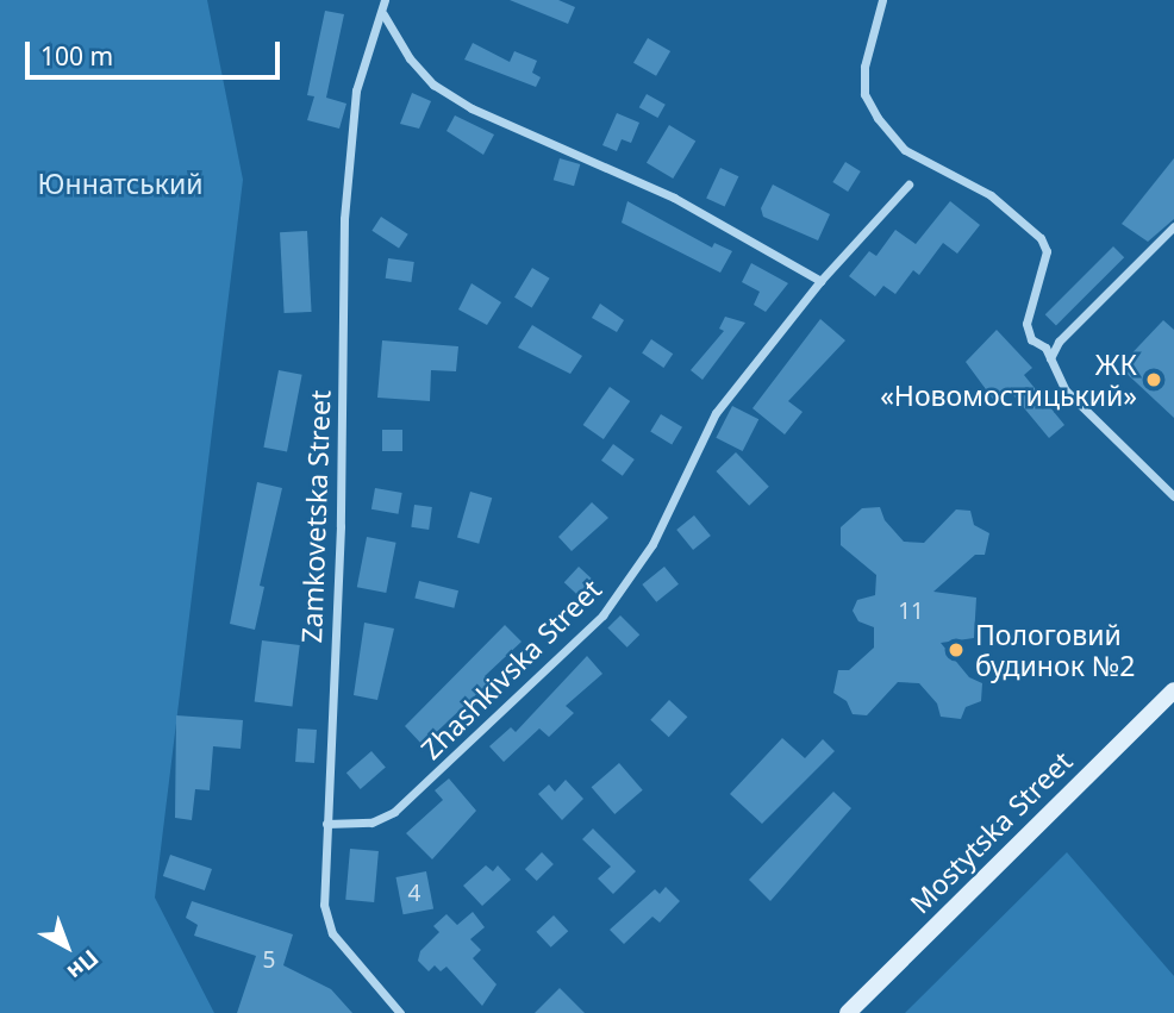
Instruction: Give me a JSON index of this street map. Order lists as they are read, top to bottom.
{
  "streets": {
    "street": ["Zamkovetska Street", "Zhashkivska Street", "Mostytska Street"]
  },
  "crossings": [
    ["Zamkovetska Street", "Zhashkivska Street"]
  ],
  "parks": ["Юннатський"],
  "places": ["ЖК «Новомостицький»", "Пологовий будинок №2"],
  "house_numbers": ["11", "4", "5"],
  "scale_bar": "100 m",
  "north": "bottom right"
}
